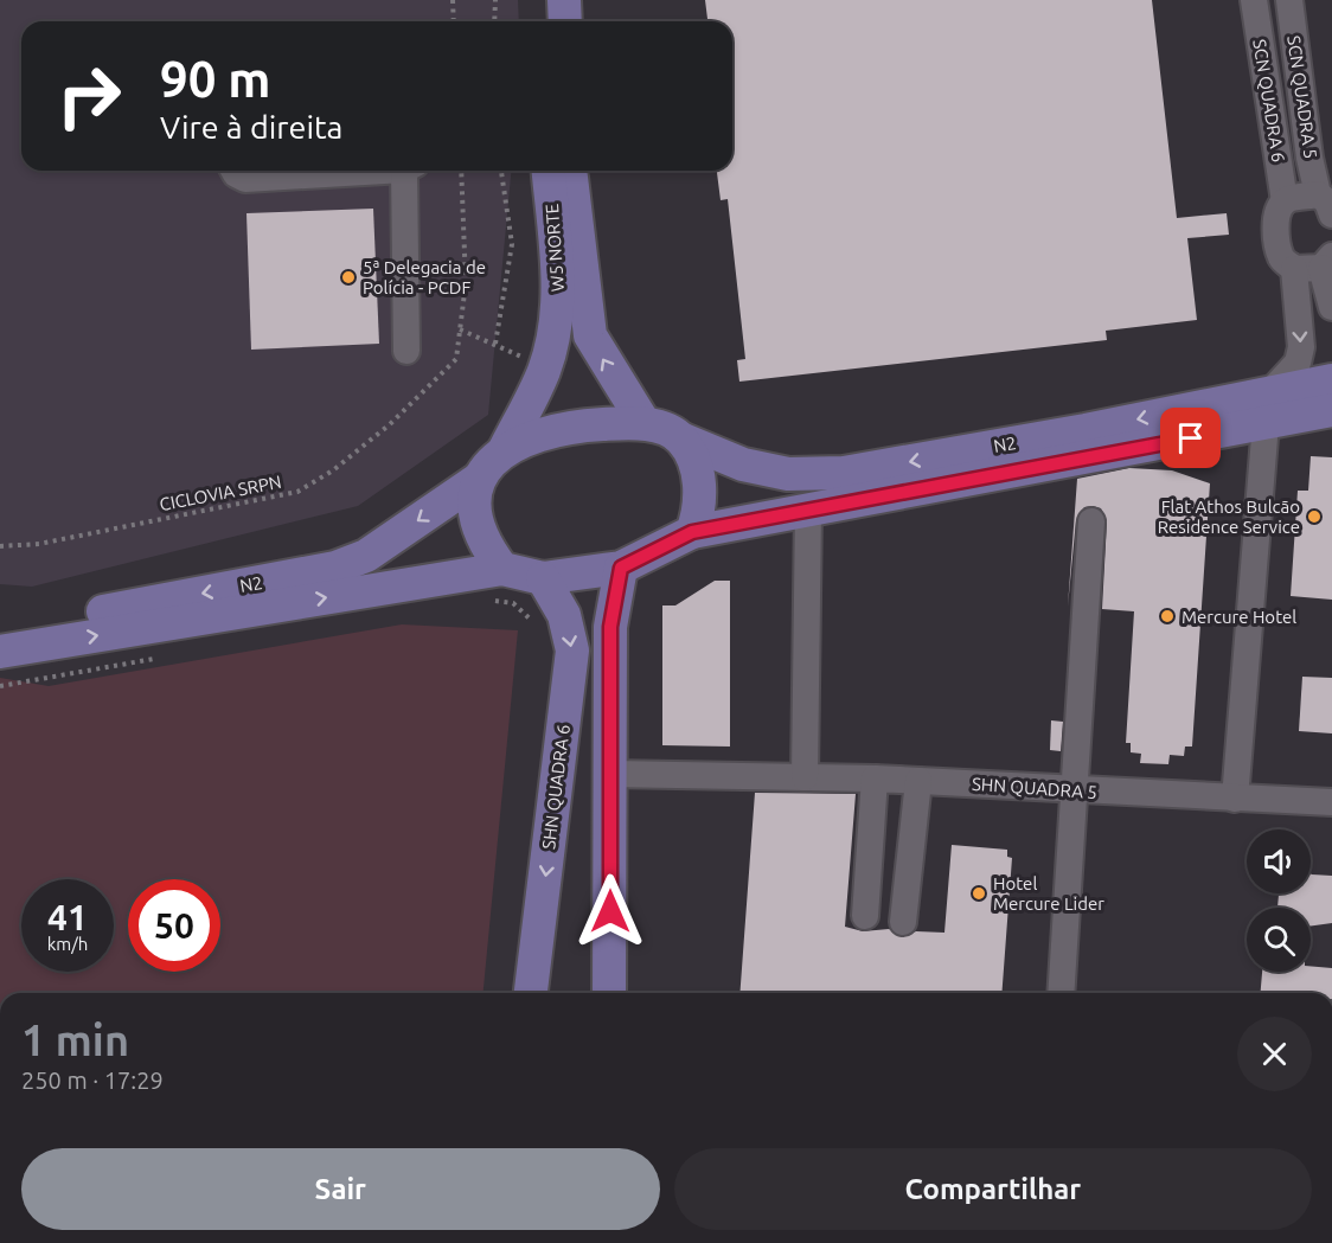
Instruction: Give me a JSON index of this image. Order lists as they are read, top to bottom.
{
  "streets": {
    "main road": ["W5 NORTE", "N2", "SHN QUADRA 6"],
    "street": ["SCN QUADRA 5", "SCN QUADRA 6", "SHN QUADRA 5"],
    "path": ["CICLOVIA SRPN"]
  },
  "crossings": [
    ["W5 NORTE", "N2"],
    ["W5 NORTE", "SHN QUADRA 6"],
    ["N2", "SHN QUADRA 6"]
  ],
  "places": [
    "5ª Delegacia de Polícia - PCDF",
    "Flat Athos Bulcão Residence Service",
    "Mercure Hotel",
    "Hotel Mercure Lider"
  ],
  "page": {
    "turn": ["90 m", "Vire à direita"],
    "speed": "41 km/h",
    "limit": "50",
    "heading": ["1 min", "250 m · 17:29"],
    "buttons": ["Sair", "Compartilhar"]
  }
}
